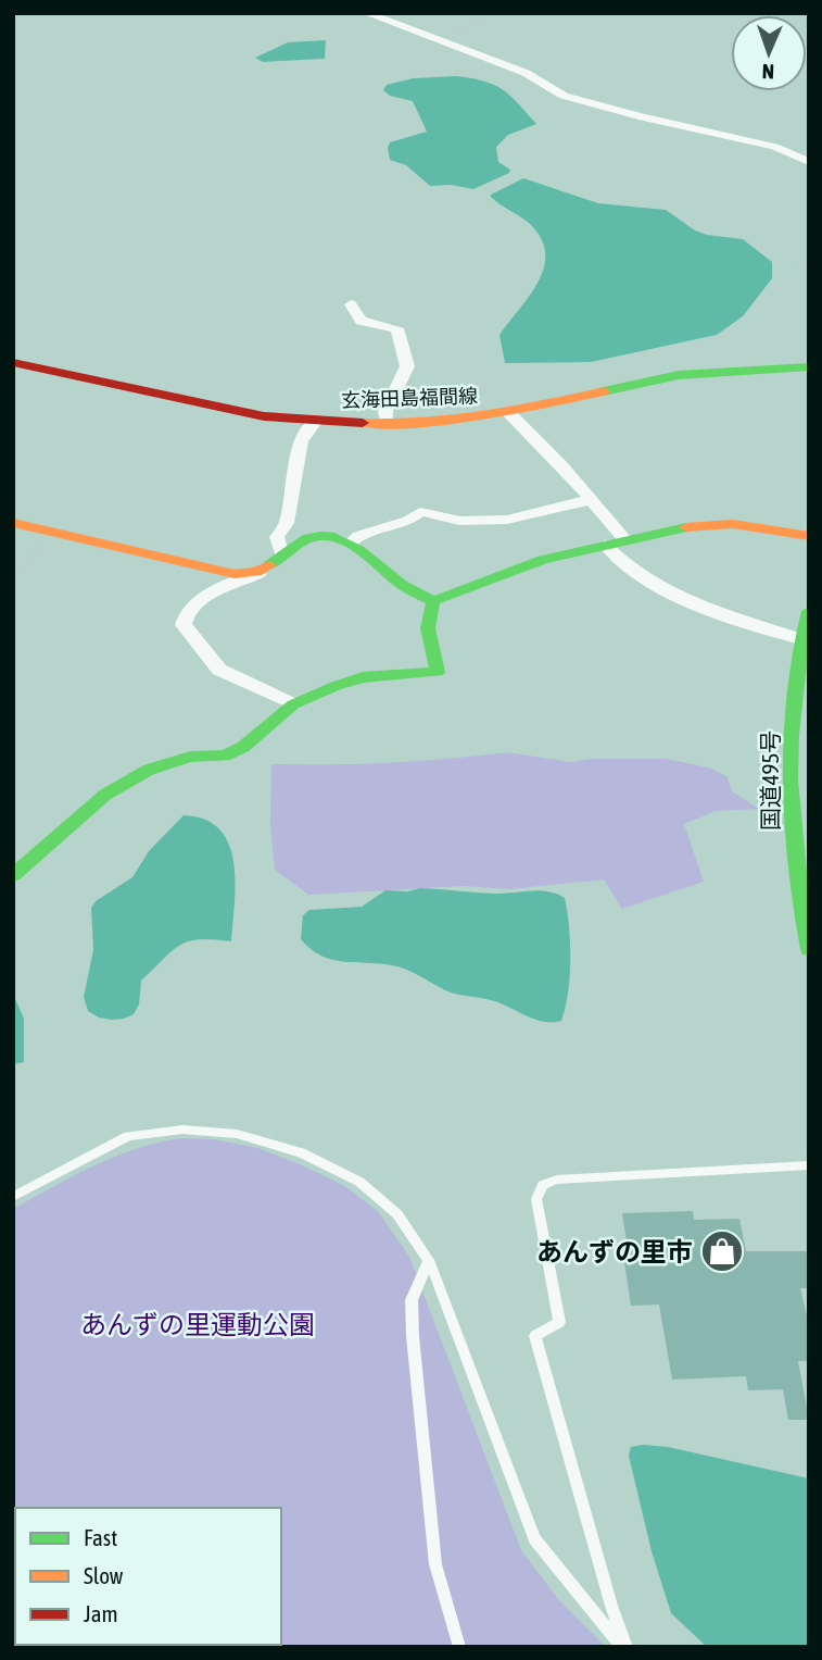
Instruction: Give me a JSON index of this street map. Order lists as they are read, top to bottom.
{
  "streets": {
    "main road": ["玄海田島福間線", "国道495号"]
  },
  "parks": ["あんずの里運動公園"],
  "places": {
    "shop": ["あんずの里市"]
  },
  "legend": ["Fast", "Slow", "Jam"],
  "north": "bottom"
}
